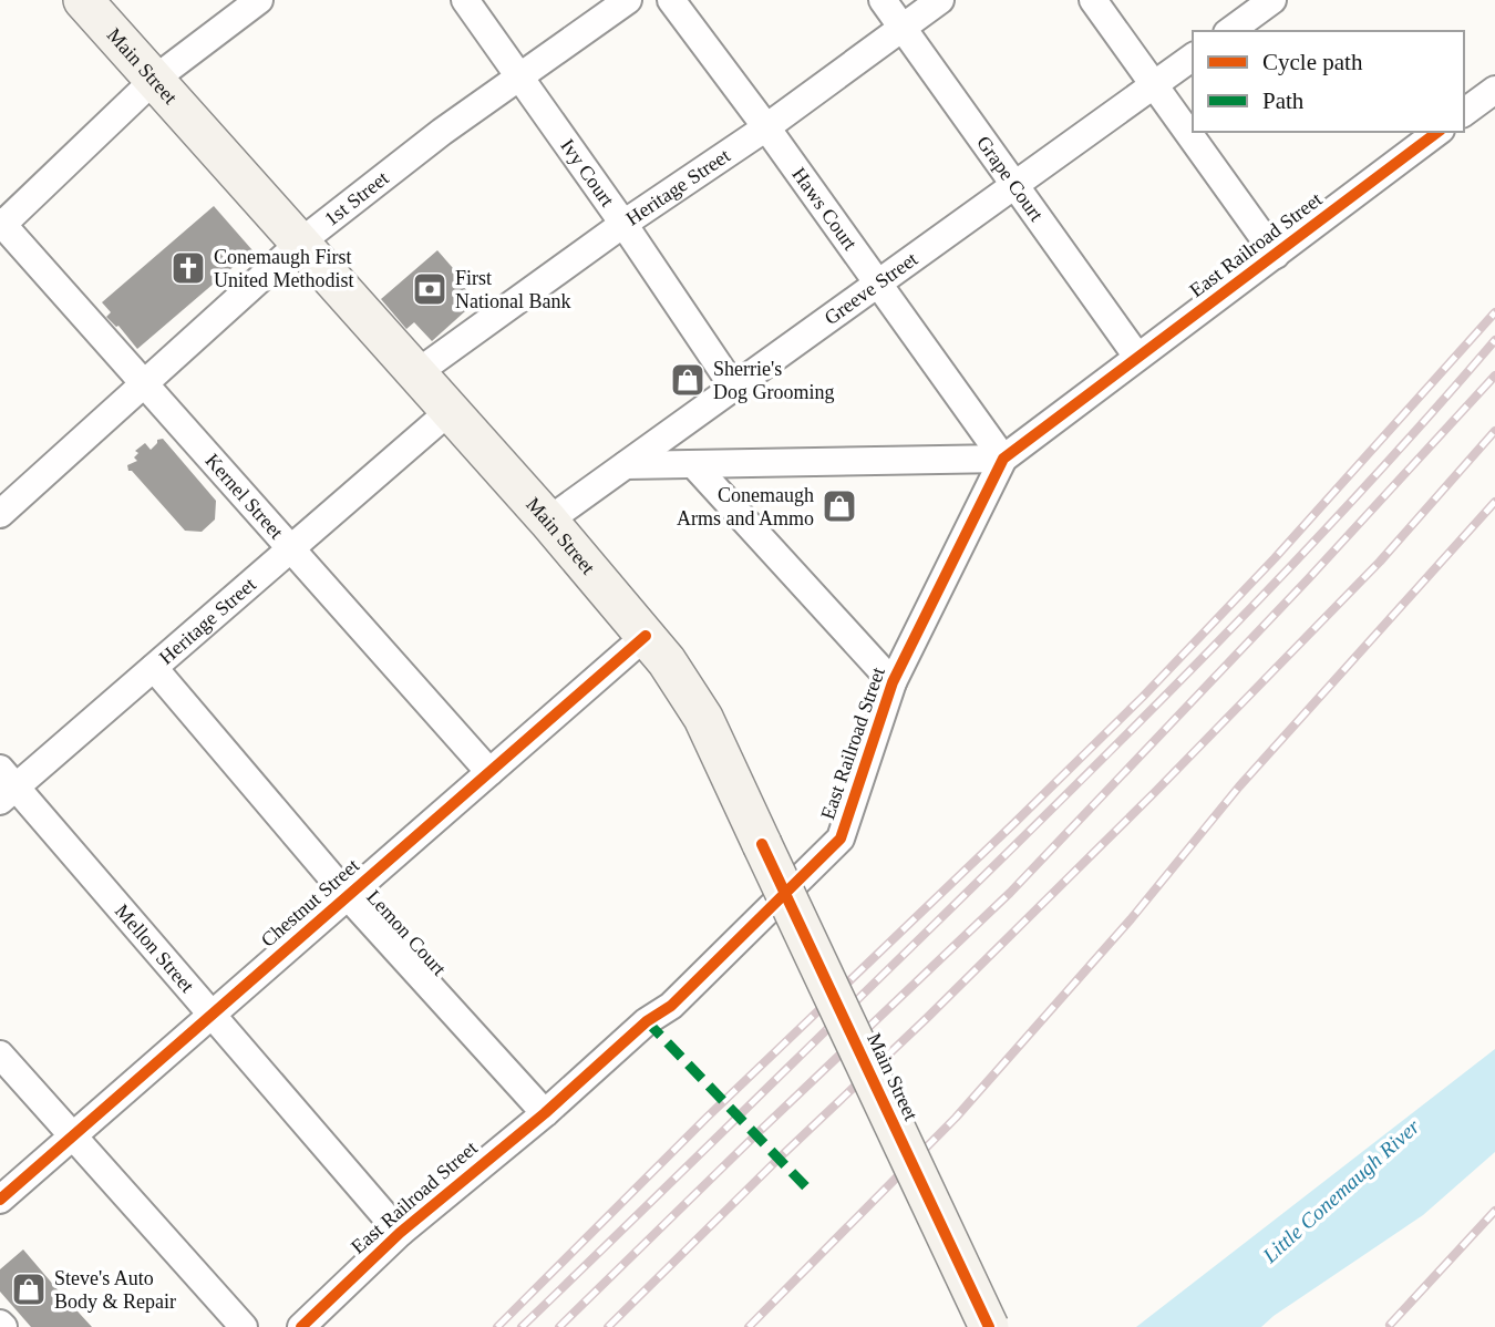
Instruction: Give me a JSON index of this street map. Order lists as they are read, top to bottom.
{
  "streets": {
    "main road": ["Main Street"],
    "street": [
      "Ivy Court",
      "Grape Court",
      "Heritage Street",
      "1st Street",
      "Haws Court",
      "East Railroad Street",
      "Greeve Street",
      "Kernel Street",
      "Chestnut Street",
      "Lemon Court",
      "Mellon Street"
    ]
  },
  "crossings": [
    ["Main Street", "Heritage Street"],
    ["Main Street", "1st Street"],
    ["Main Street", "Greeve Street"],
    ["Main Street", "Chestnut Street"],
    ["Ivy Court", "Heritage Street"],
    ["Ivy Court", "1st Street"],
    ["Ivy Court", "Greeve Street"],
    ["Grape Court", "Heritage Street"],
    ["Grape Court", "East Railroad Street"],
    ["Grape Court", "Greeve Street"],
    ["Heritage Street", "Haws Court"],
    ["Heritage Street", "Kernel Street"],
    ["Heritage Street", "Lemon Court"],
    ["Heritage Street", "Mellon Street"],
    ["1st Street", "Kernel Street"],
    ["Haws Court", "East Railroad Street"],
    ["Haws Court", "Greeve Street"],
    ["East Railroad Street", "Lemon Court"],
    ["East Railroad Street", "Mellon Street"],
    ["Kernel Street", "Chestnut Street"],
    ["Chestnut Street", "Lemon Court"],
    ["Chestnut Street", "Mellon Street"]
  ],
  "water": ["Little Conemaugh River"],
  "places": {
    "church": ["Conemaugh First United Methodist"],
    "bank": ["First National Bank"],
    "shop": ["Sherrie's Dog Grooming", "Conemaugh Arms and Ammo", "Steve's Auto Body & Repair"]
  },
  "legend": ["Cycle path", "Path"]
}
